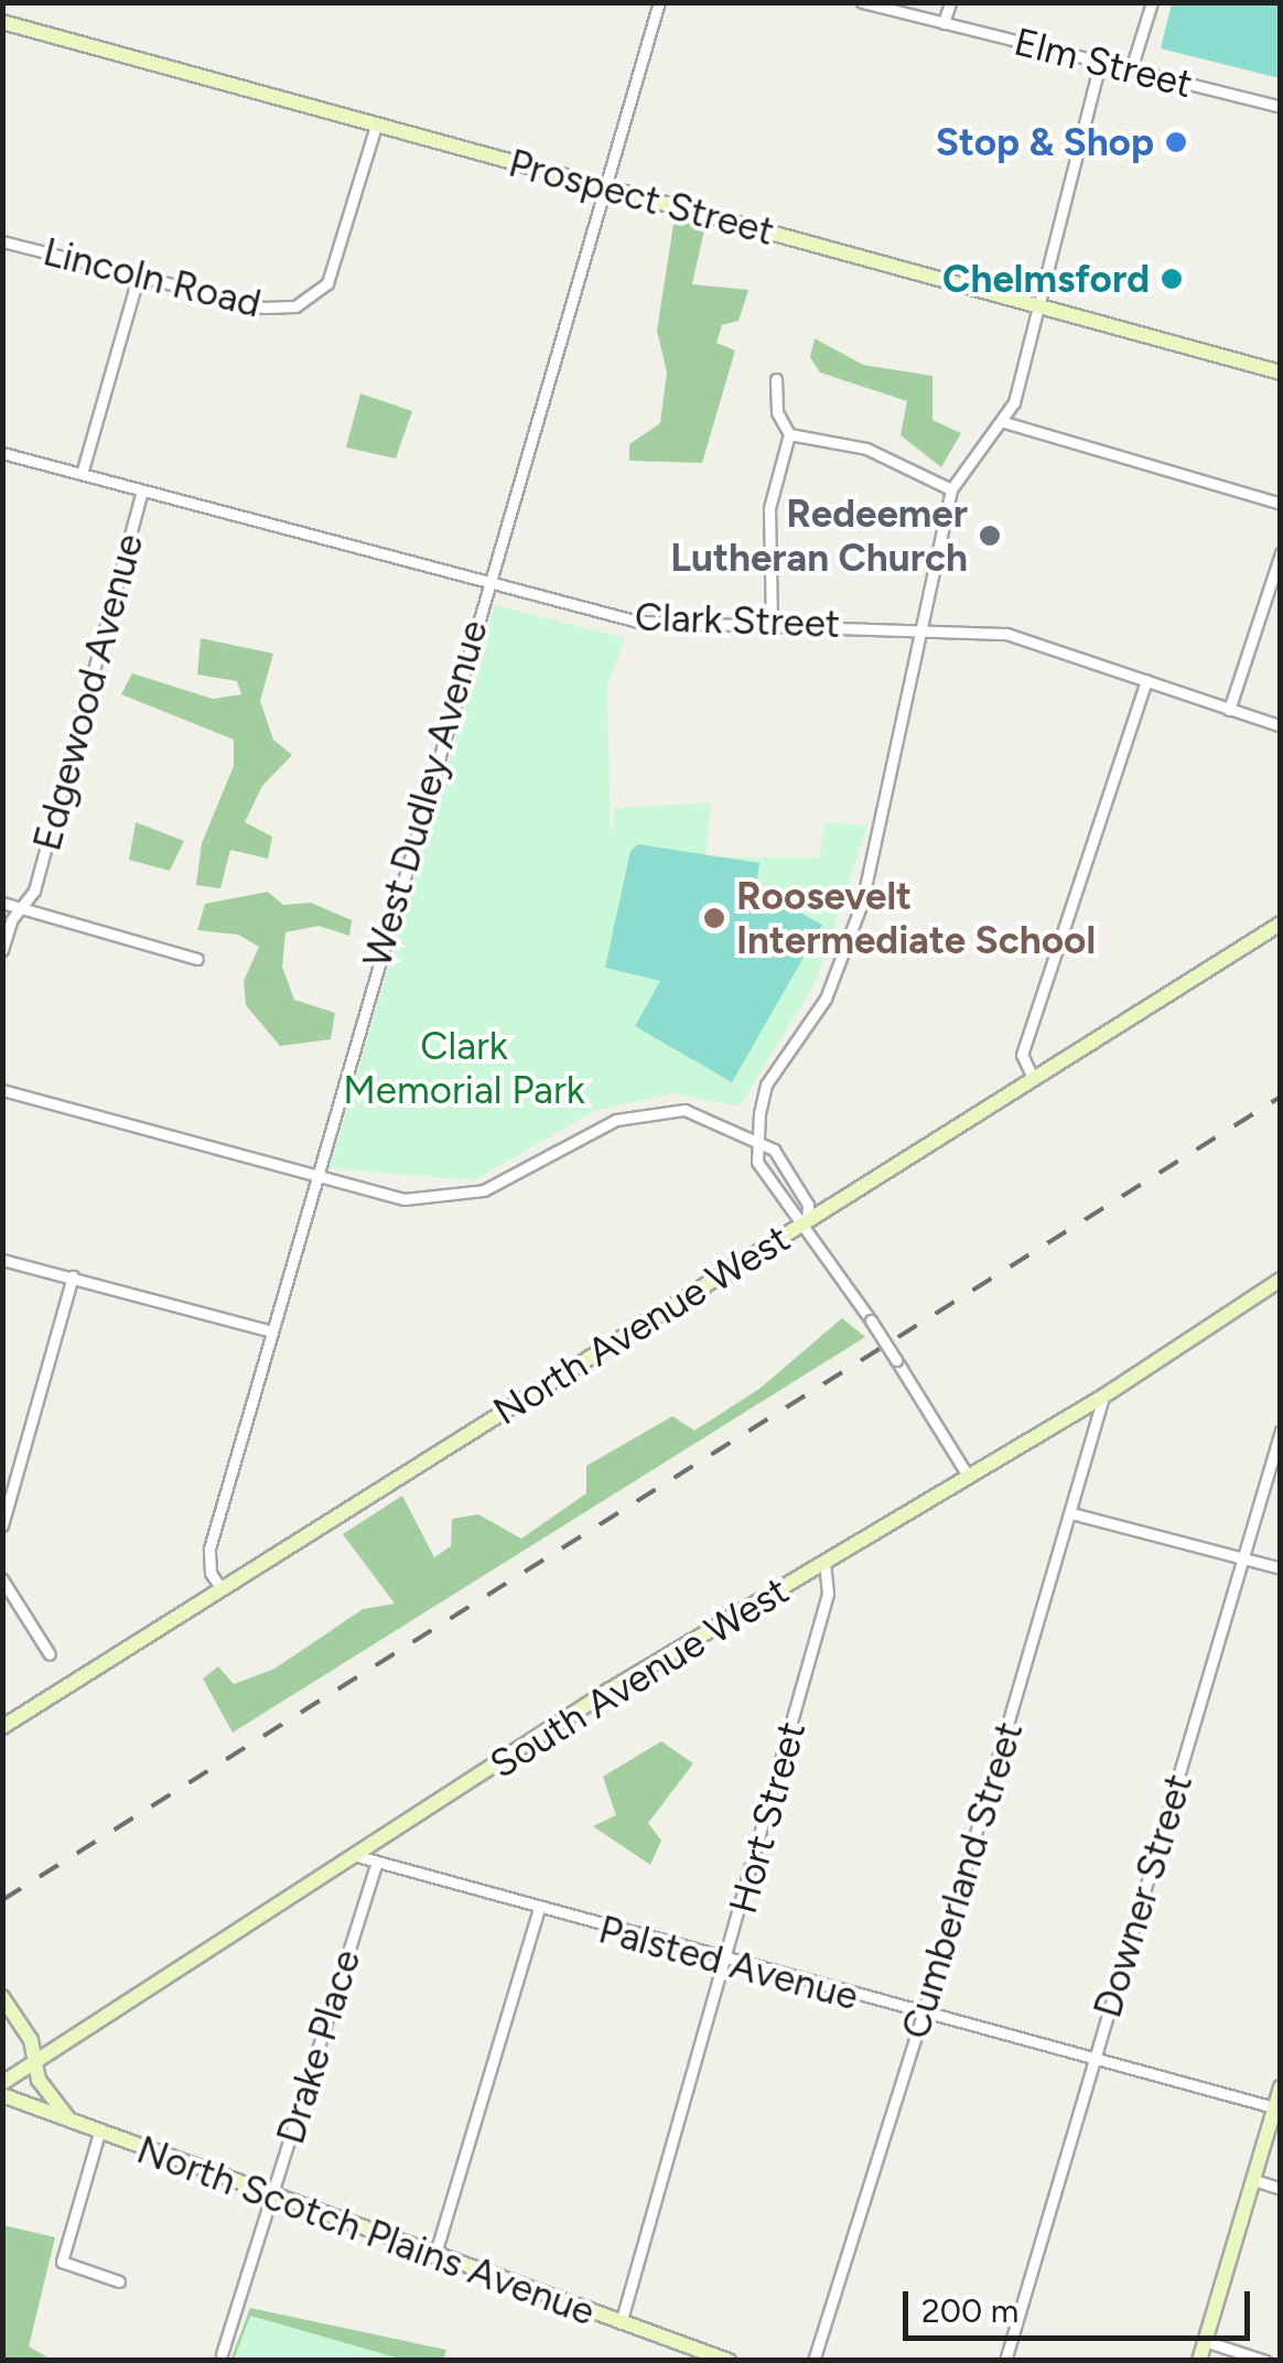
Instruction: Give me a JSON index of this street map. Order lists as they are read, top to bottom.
{
  "streets": {
    "main road": [
      "Prospect Street",
      "North Avenue West",
      "South Avenue West",
      "North Scotch Plains Avenue"
    ],
    "street": [
      "Elm Street",
      "Lincoln Road",
      "Clark Street",
      "Edgewood Avenue",
      "West Dudley Avenue",
      "Hort Street",
      "Cumberland Street",
      "Downer Street",
      "Palsted Avenue",
      "Drake Place"
    ]
  },
  "crossings": [
    ["Prospect Street", "Lincoln Road"],
    ["Prospect Street", "West Dudley Avenue"],
    ["Clark Street", "Edgewood Avenue"],
    ["Clark Street", "West Dudley Avenue"],
    ["West Dudley Avenue", "North Avenue West"],
    ["South Avenue West", "Hort Street"],
    ["South Avenue West", "Cumberland Street"],
    ["South Avenue West", "Palsted Avenue"],
    ["Hort Street", "Palsted Avenue"],
    ["Hort Street", "North Scotch Plains Avenue"],
    ["Cumberland Street", "Palsted Avenue"],
    ["Downer Street", "Palsted Avenue"],
    ["Palsted Avenue", "Drake Place"],
    ["Drake Place", "North Scotch Plains Avenue"]
  ],
  "parks": ["Clark Memorial Park"],
  "places": [
    "Stop & Shop",
    "Chelmsford",
    "Redeemer Lutheran Church",
    "Roosevelt Intermediate School"
  ],
  "scale_bar": "200 m"
}
